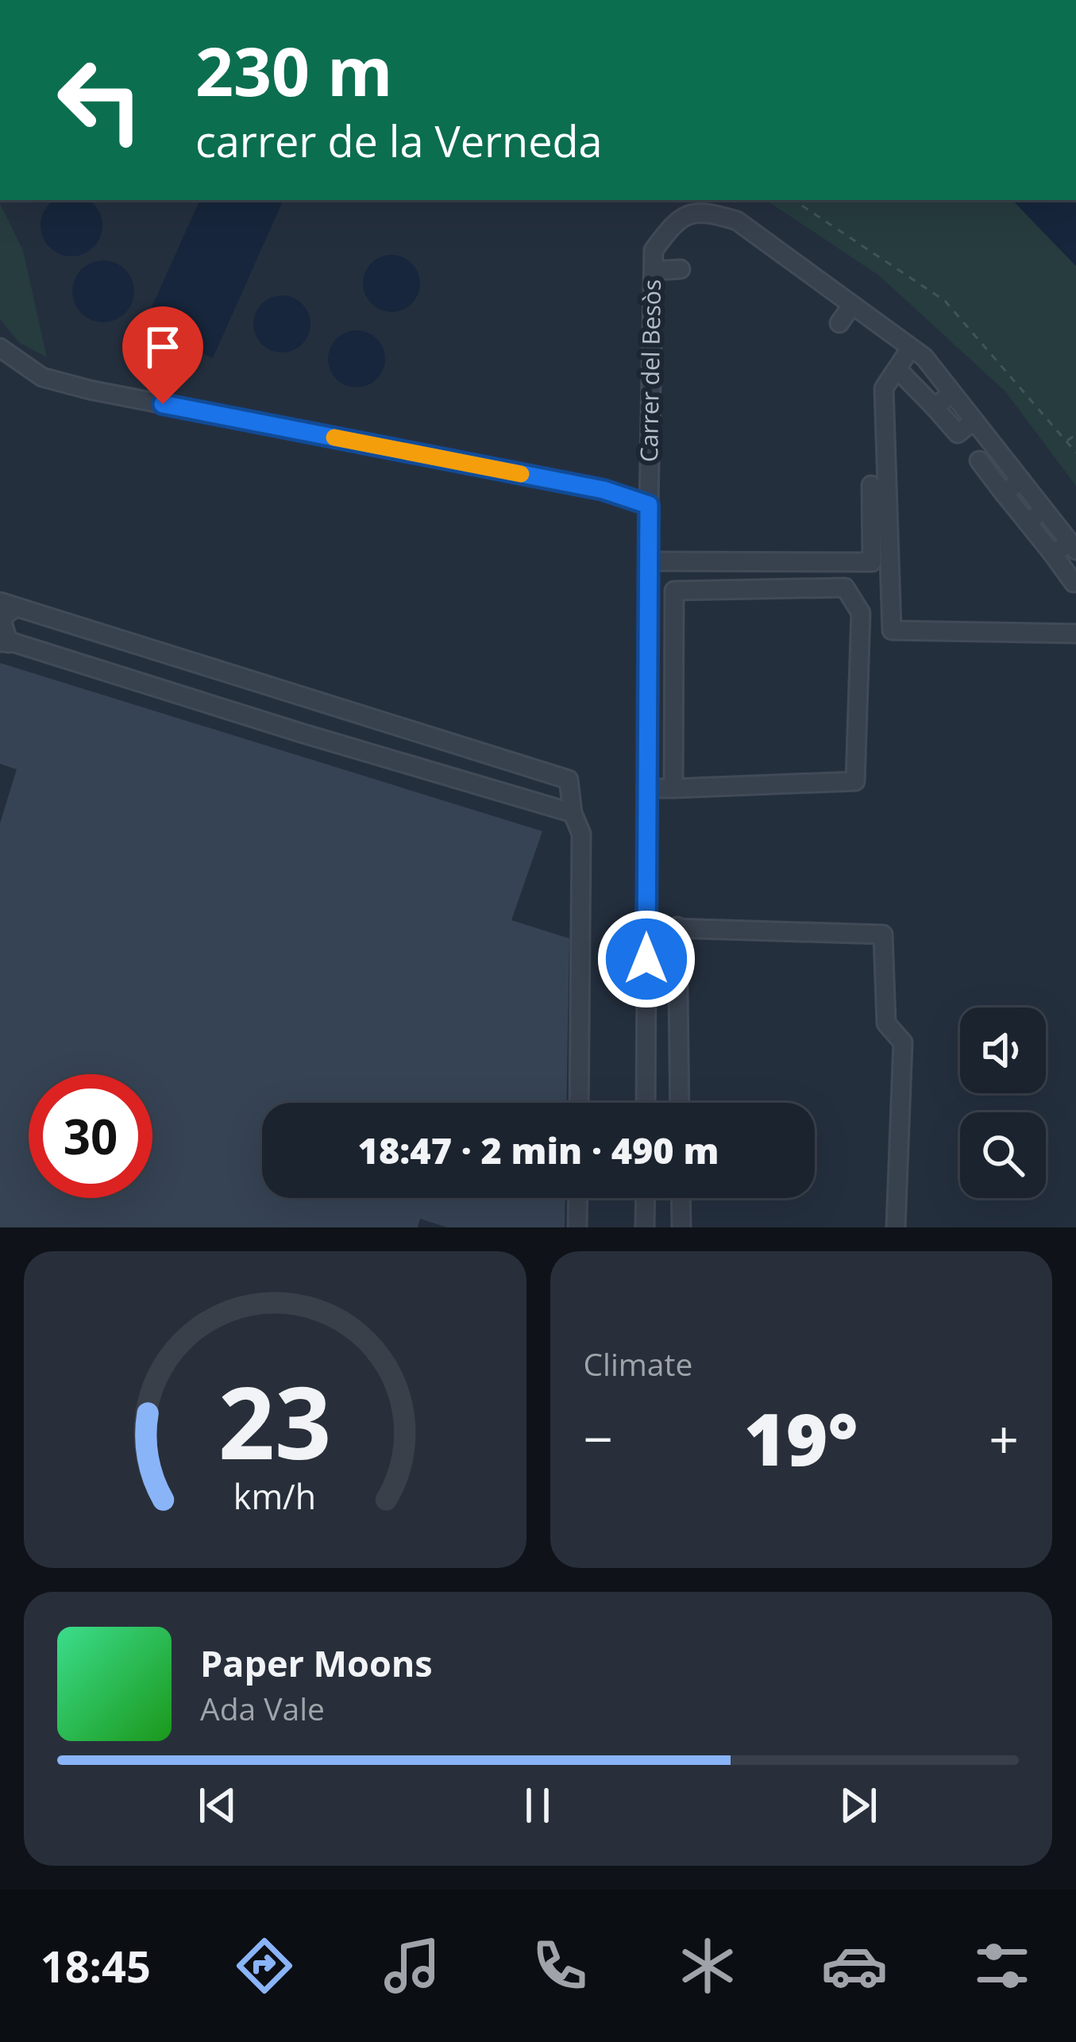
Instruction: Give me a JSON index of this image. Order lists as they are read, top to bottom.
{
  "streets": {
    "street": ["Carrer del Besòs"]
  },
  "page": {
    "turn": ["230 m", "carrer de la Verneda"],
    "limit": "30",
    "trip": "18:47 · 2 min · 490 m",
    "tile": "Climate",
    "heat": ["−", "19°", "+"],
    "song": ["Paper Moons", "Ada Vale"],
    "tabs": "18:45",
    "gauge": ["23", "km/h"]
  }
}
